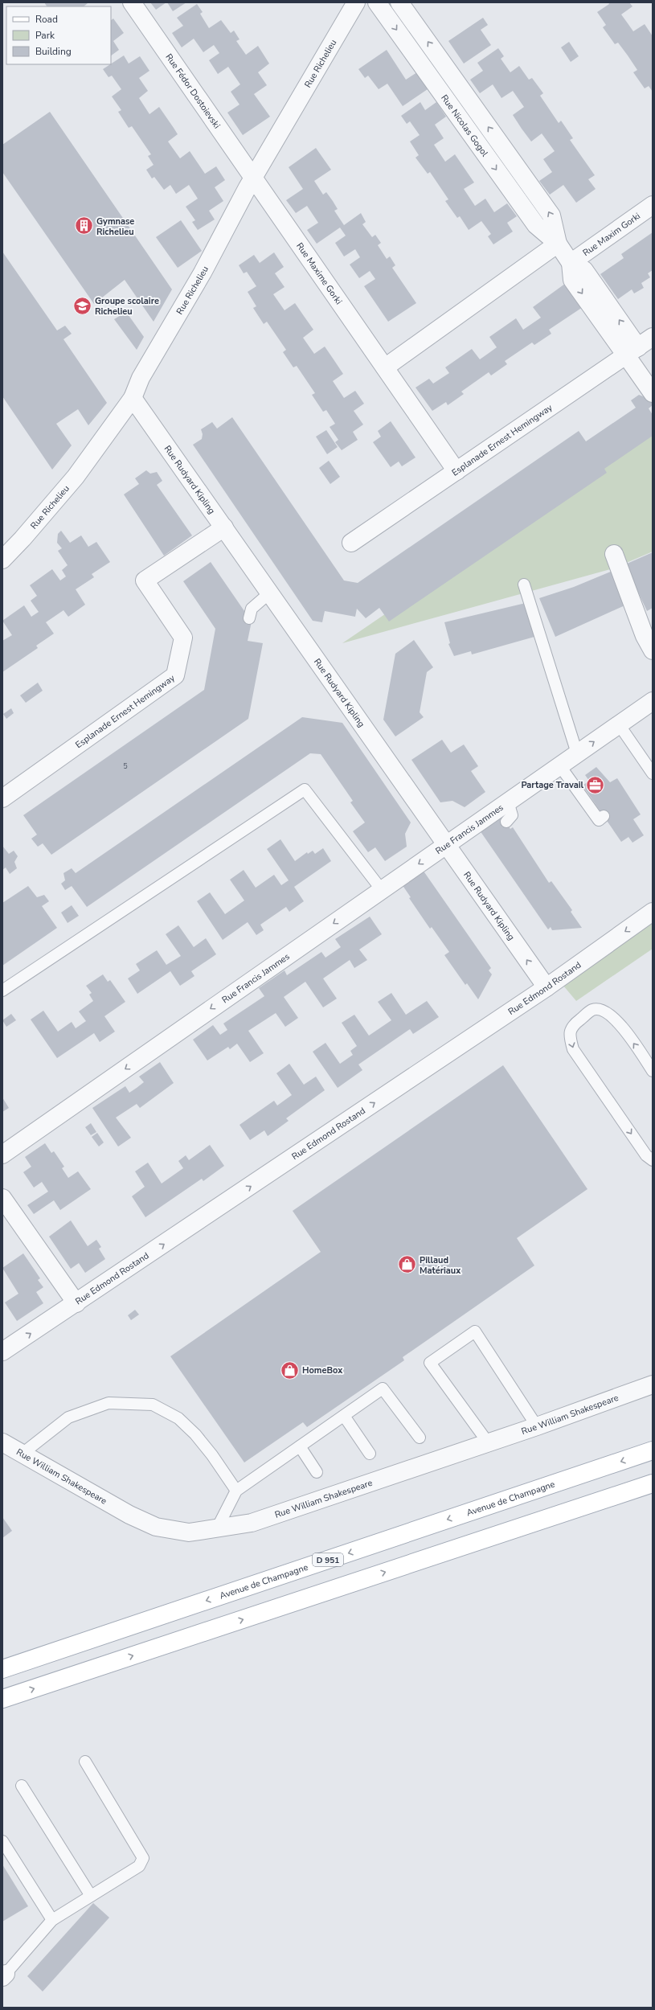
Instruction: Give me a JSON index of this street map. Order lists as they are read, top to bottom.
{
  "streets": {
    "main road": ["Avenue de Champagne", "D 951"],
    "street": [
      "Rue Richelieu",
      "Rue Fédor Dostoievski",
      "Rue Nicolas Gogol",
      "Rue Maxim Gorki",
      "Rue Maxime Gorki",
      "Esplanade Ernest Hemingway",
      "Rue Rudyard Kipling",
      "Rue Francis Jammes",
      "Rue Edmond Rostand",
      "Rue William Shakespeare"
    ]
  },
  "crossings": [
    ["Rue Richelieu", "Rue Fédor Dostoievski"],
    ["Rue Richelieu", "Rue Maxime Gorki"],
    ["Rue Richelieu", "Rue Rudyard Kipling"],
    ["Rue Fédor Dostoievski", "Rue Maxime Gorki"],
    ["Rue Nicolas Gogol", "Rue Maxim Gorki"],
    ["Rue Nicolas Gogol", "Esplanade Ernest Hemingway"],
    ["Rue Maxime Gorki", "Esplanade Ernest Hemingway"],
    ["Esplanade Ernest Hemingway", "Rue Rudyard Kipling"],
    ["Rue Rudyard Kipling", "Rue Francis Jammes"],
    ["Rue Rudyard Kipling", "Rue Edmond Rostand"]
  ],
  "one_way": ["Rue Francis Jammes"],
  "places": {
    "building": ["Gymnase Richelieu"],
    "school or university": ["Groupe scolaire Richelieu"],
    "office": ["Partage Travail"],
    "shop": ["Pillaud Matériaux", "HomeBox"]
  },
  "house_numbers": ["5"],
  "legend": ["Road", "Park", "Building"]
}
